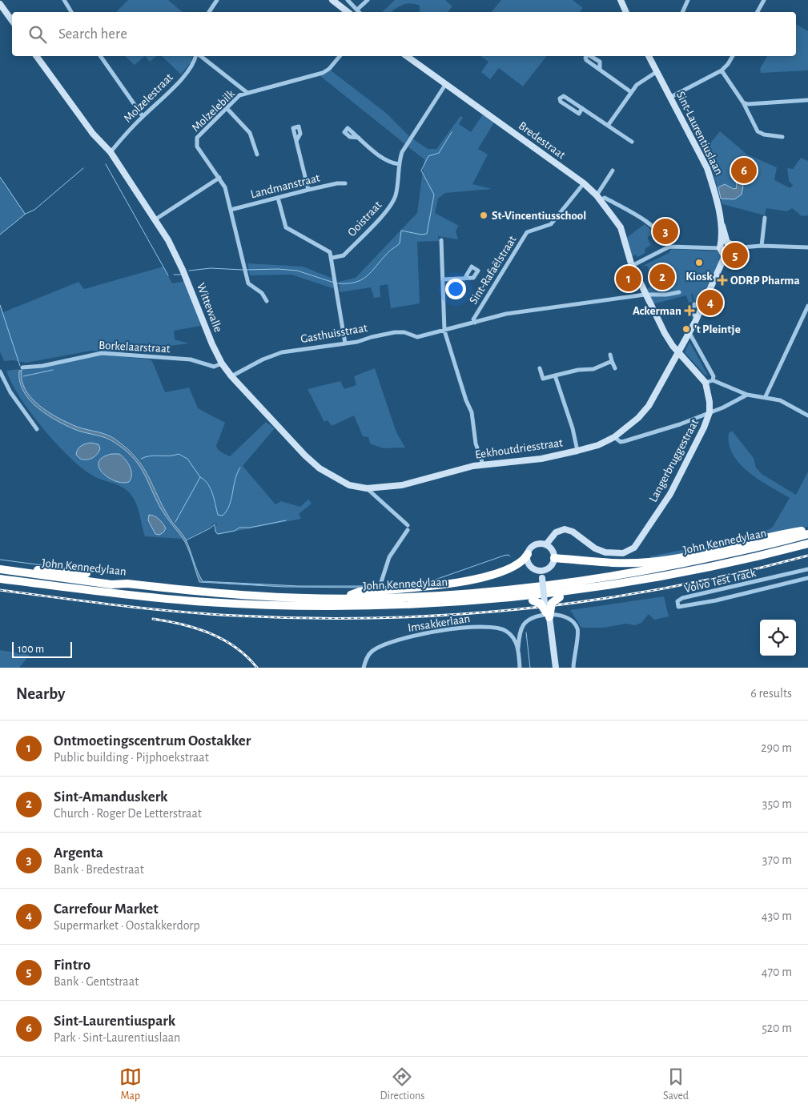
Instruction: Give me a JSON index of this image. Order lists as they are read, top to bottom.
{
  "streets": {
    "highway": ["John Kennedylaan"],
    "street": [
      "Molzelestraat",
      "Molzelebilk",
      "Sint-Laurentiuslaan",
      "Bredestraat",
      "Landmanstraat",
      "Ooistraat",
      "Sint-Rafaëlstraat",
      "Wittewalle",
      "Gasthuisstraat",
      "Borkelaarstraat",
      "Eekhoutdriesstraat",
      "Langerbruggestraat",
      "Volvo Test Track",
      "Imsakkerlaan"
    ]
  },
  "crossings": [
    ["Molzelestraat", "Wittewalle"],
    ["Molzelebilk", "Landmanstraat"],
    ["Bredestraat", "Ooistraat"],
    ["Bredestraat", "Sint-Rafaëlstraat"],
    ["Sint-Rafaëlstraat", "Gasthuisstraat"],
    ["Wittewalle", "Gasthuisstraat"],
    ["Wittewalle", "Borkelaarstraat"],
    ["Wittewalle", "Eekhoutdriesstraat"]
  ],
  "places": {
    "other": ["St-Vincentiusschool", "Kiosk", "'t Pleintje"],
    "health": ["ODRP Pharma", "Ackerman"]
  },
  "scale_bar": "100 m",
  "page": {
    "search": "Search here",
    "pins": [
      "6",
      "3",
      "5",
      "2",
      "1",
      "4"
    ],
    "scale": "100 m",
    "heading": ["Nearby", "6 results"],
    "list": [
      {
        "mark": "1",
        "name": "Ontmoetingscentrum Oostakker",
        "note": "Public building · Pijphoekstraat",
        "value": "290 m"
      },
      {
        "mark": "2",
        "name": "Sint-Amanduskerk",
        "note": "Church · Roger De Letterstraat",
        "value": "350 m"
      },
      {
        "mark": "3",
        "name": "Argenta",
        "note": "Bank · Bredestraat",
        "value": "370 m"
      },
      {
        "mark": "4",
        "name": "Carrefour Market",
        "note": "Supermarket · Oostakkerdorp",
        "value": "430 m"
      },
      {
        "mark": "5",
        "name": "Fintro",
        "note": "Bank · Gentstraat",
        "value": "470 m"
      },
      {
        "mark": "6",
        "name": "Sint-Laurentiuspark",
        "note": "Park · Sint-Laurentiuslaan",
        "value": "520 m"
      }
    ],
    "nav": ["Map", "Directions", "Saved"]
  }
}
